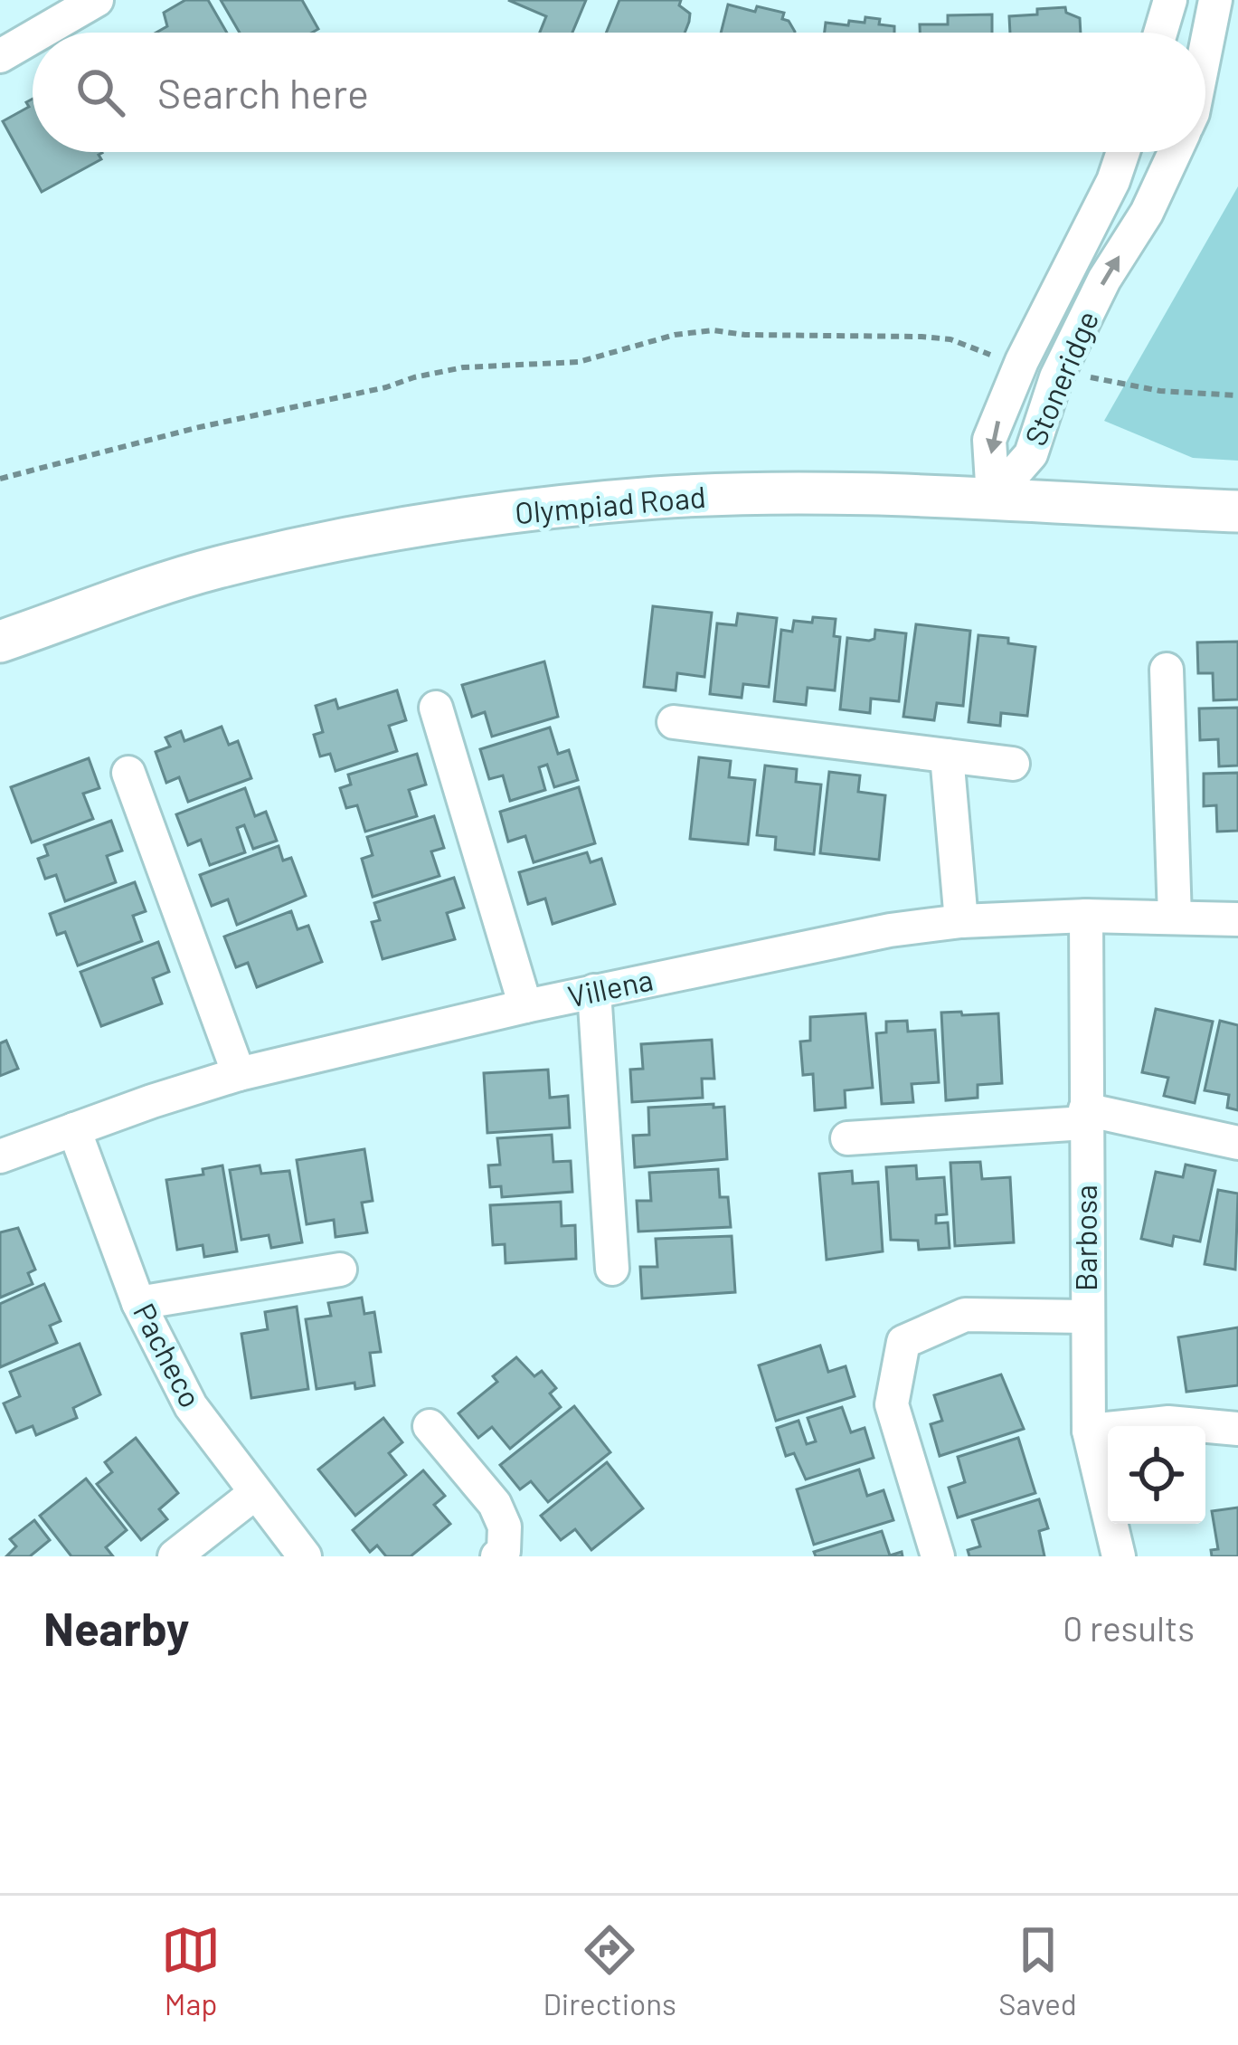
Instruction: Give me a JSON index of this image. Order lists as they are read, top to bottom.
{
  "streets": {
    "main road": ["Olympiad Road"],
    "street": [
      "Stoneridge",
      "Villena",
      "Barbosa",
      "Pacheco"
    ]
  },
  "crossings": [
    ["Stoneridge", "Olympiad Road"],
    ["Villena", "Barbosa"],
    ["Villena", "Pacheco"]
  ],
  "page": {
    "search": "Search here",
    "heading": ["Nearby", "0 results"],
    "nav": ["Map", "Directions", "Saved"]
  }
}
